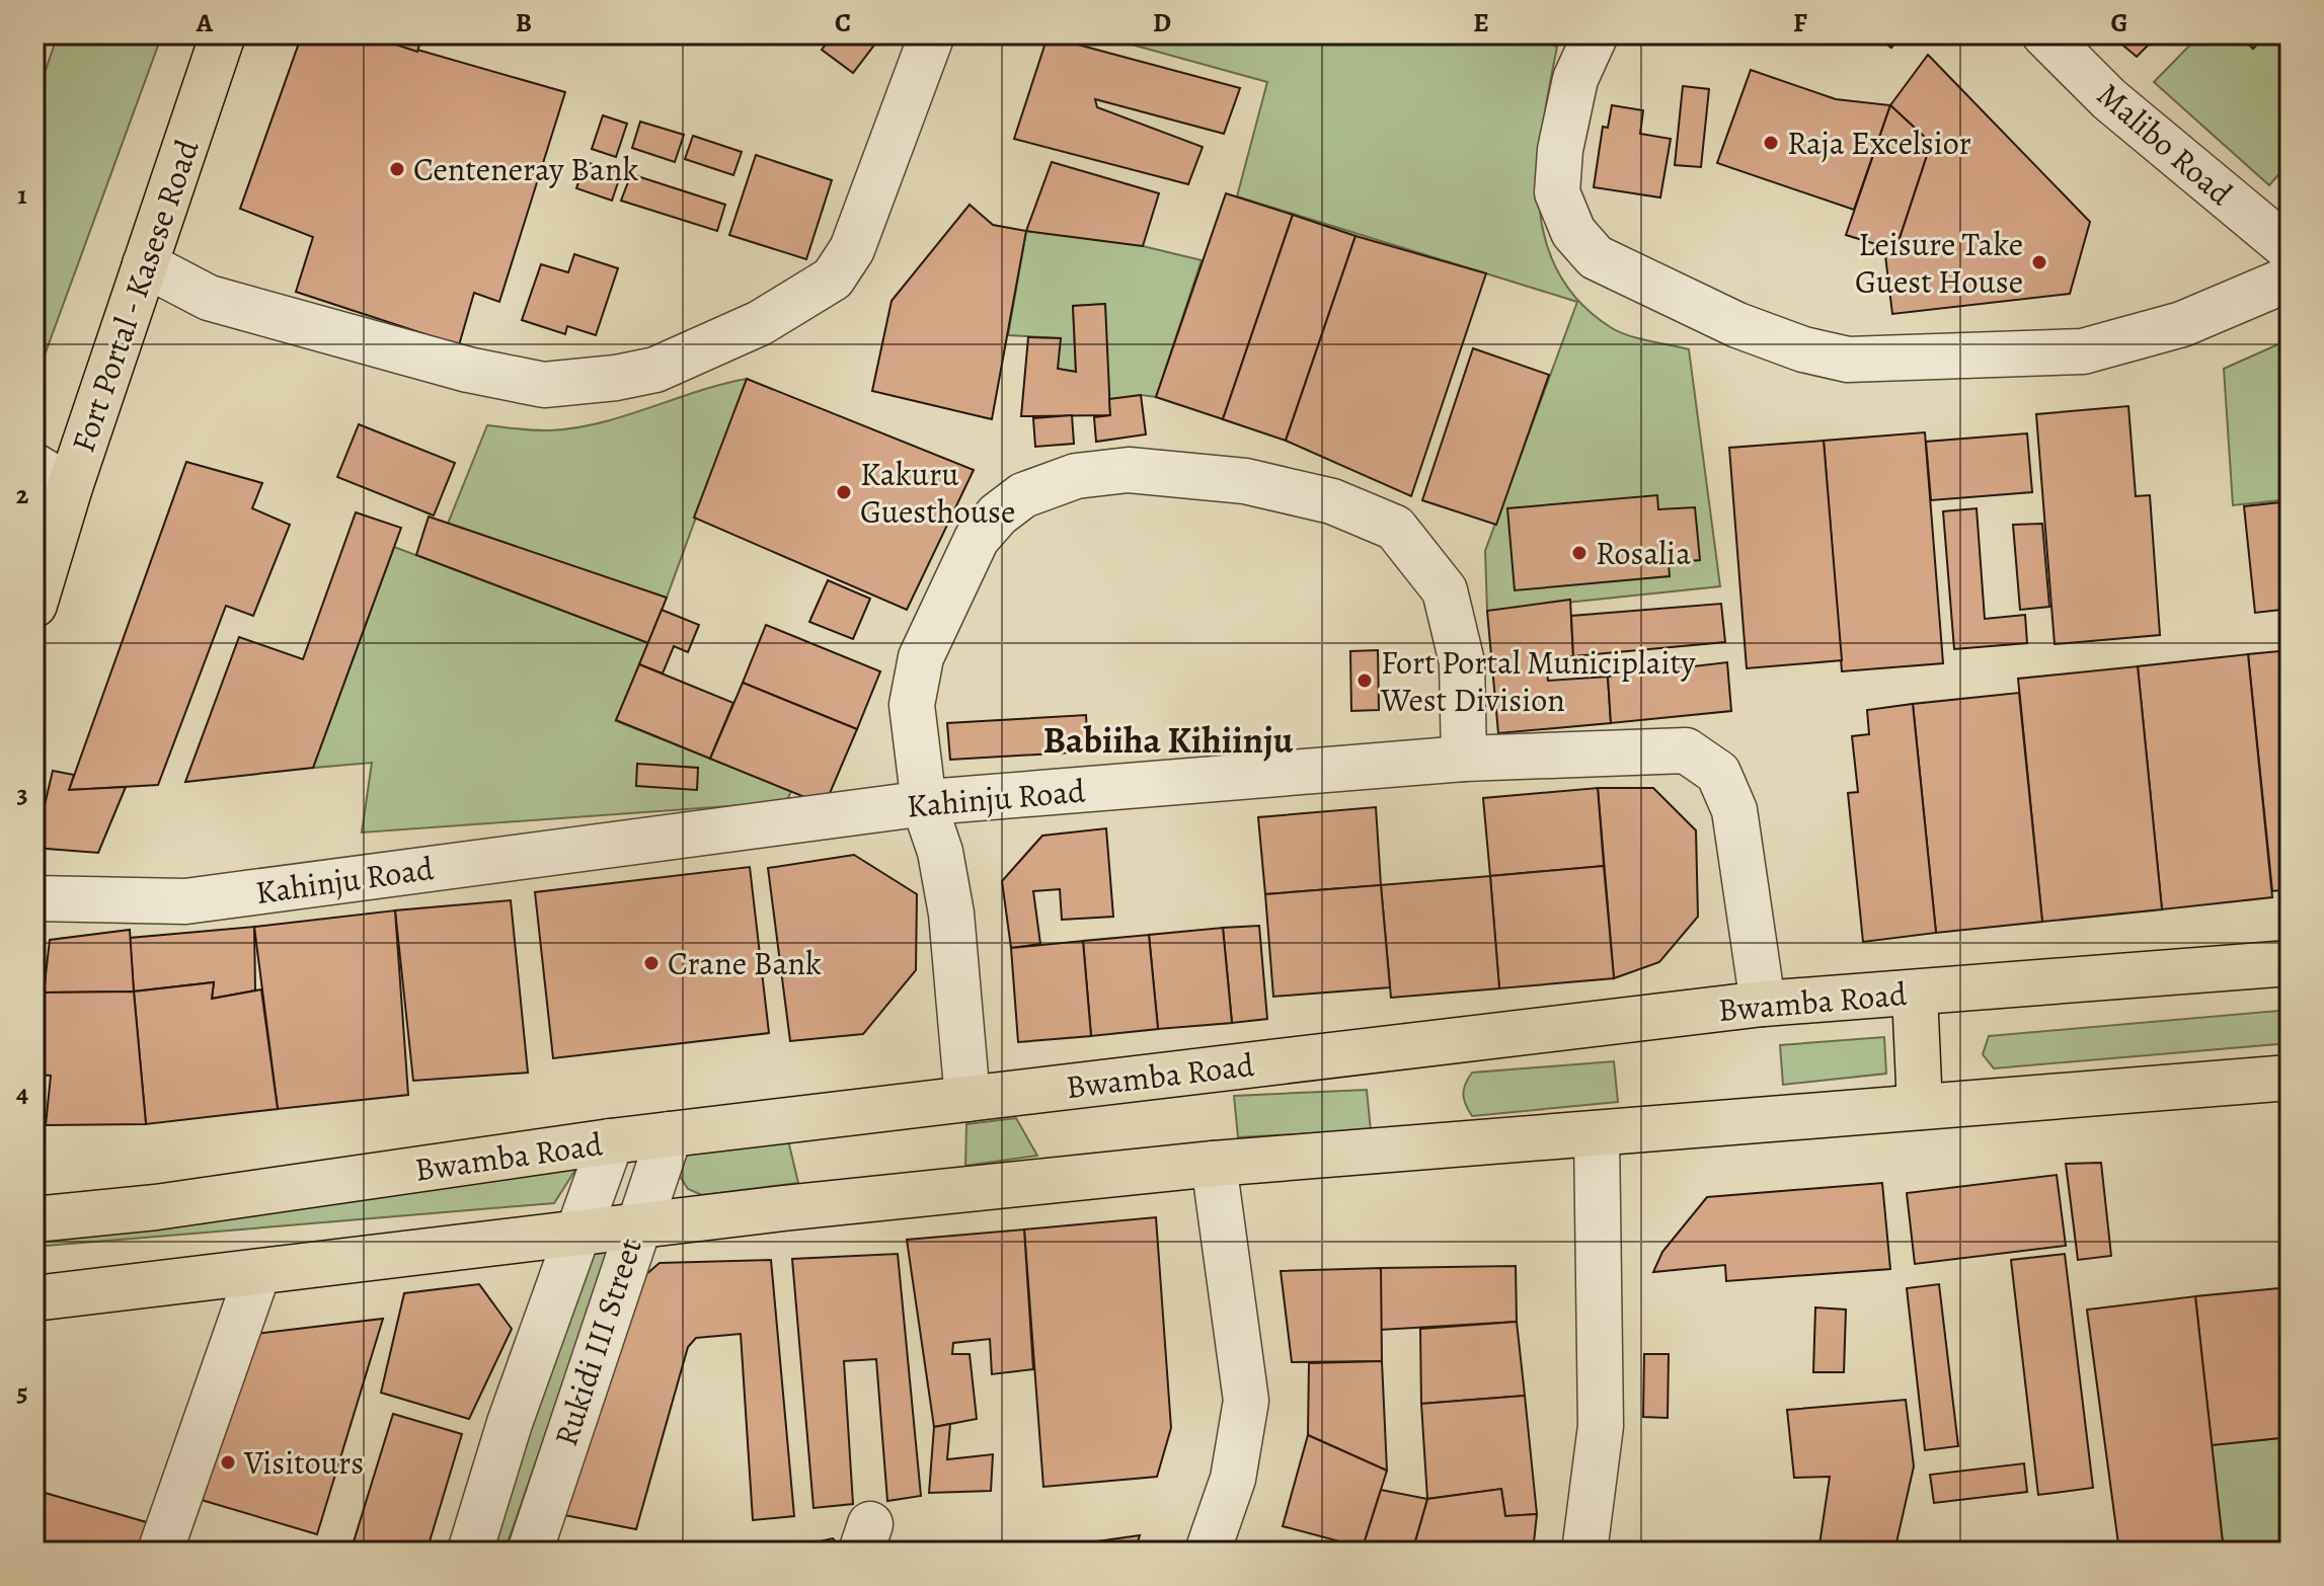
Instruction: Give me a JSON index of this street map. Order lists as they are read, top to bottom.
{
  "streets": {
    "main road": ["Fort Portal - Kasese Road", "Bwamba Road"],
    "street": ["Malibo Road", "Kahinju Road", "Rukidi III Street"]
  },
  "crossings": [
    ["Kahinju Road", "Bwamba Road"],
    ["Bwamba Road", "Rukidi III Street"]
  ],
  "districts": ["Babiiha Kihiinju"],
  "places": [
    "Raja Excelsior",
    "Centeneray Bank",
    "Leisure Take Guest House",
    "Kakuru Guesthouse",
    "Rosalia",
    "Fort Portal Municiplaity West Division",
    "Crane Bank",
    "Visitours"
  ],
  "grid": {
    "columns": [
      "A",
      "B",
      "C",
      "D",
      "E",
      "F",
      "G"
    ],
    "rows": [
      "1",
      "2",
      "3",
      "4",
      "5"
    ]
  }
}
